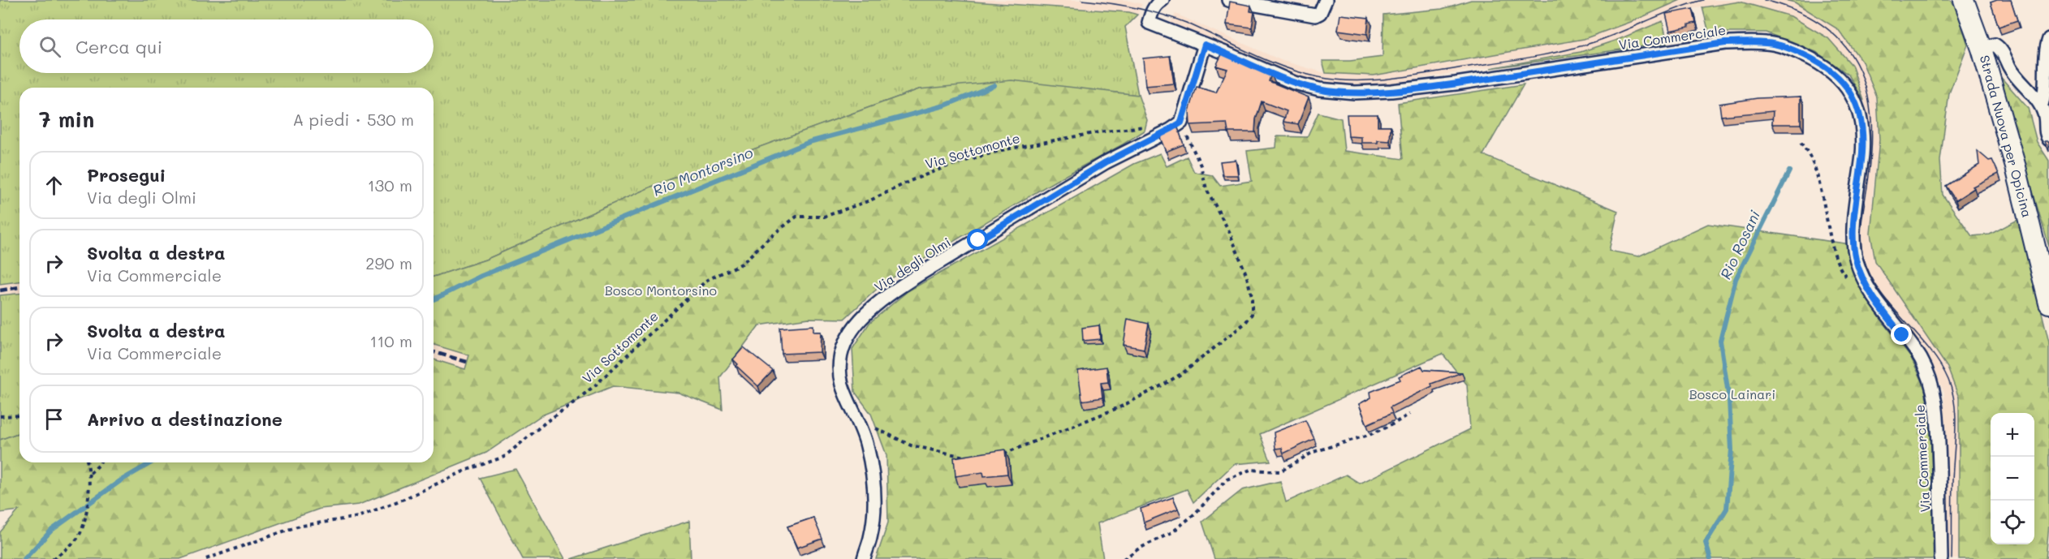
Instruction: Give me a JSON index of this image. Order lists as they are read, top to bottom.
{
  "streets": {
    "main road": ["Strada Nuova per Opicina"],
    "street": ["Via Commerciale", "Via degli Olmi"],
    "path": ["Via Sottomonte"]
  },
  "water": ["Rio Montorsino", "Rio Rosani"],
  "parks": ["Bosco Montorsino", "Bosco Lainari"],
  "page": {
    "search": "Cerca qui",
    "heading": ["7 min", "A piedi · 530 m"],
    "list": [
      ["Prosegui", "Via degli Olmi", "130 m"],
      ["Svolta a destra", "Via Commerciale", "290 m"],
      ["Svolta a destra", "Via Commerciale", "110 m"],
      "Arrivo a destinazione"
    ],
    "map_buttons": ["+", "−"]
  }
}
